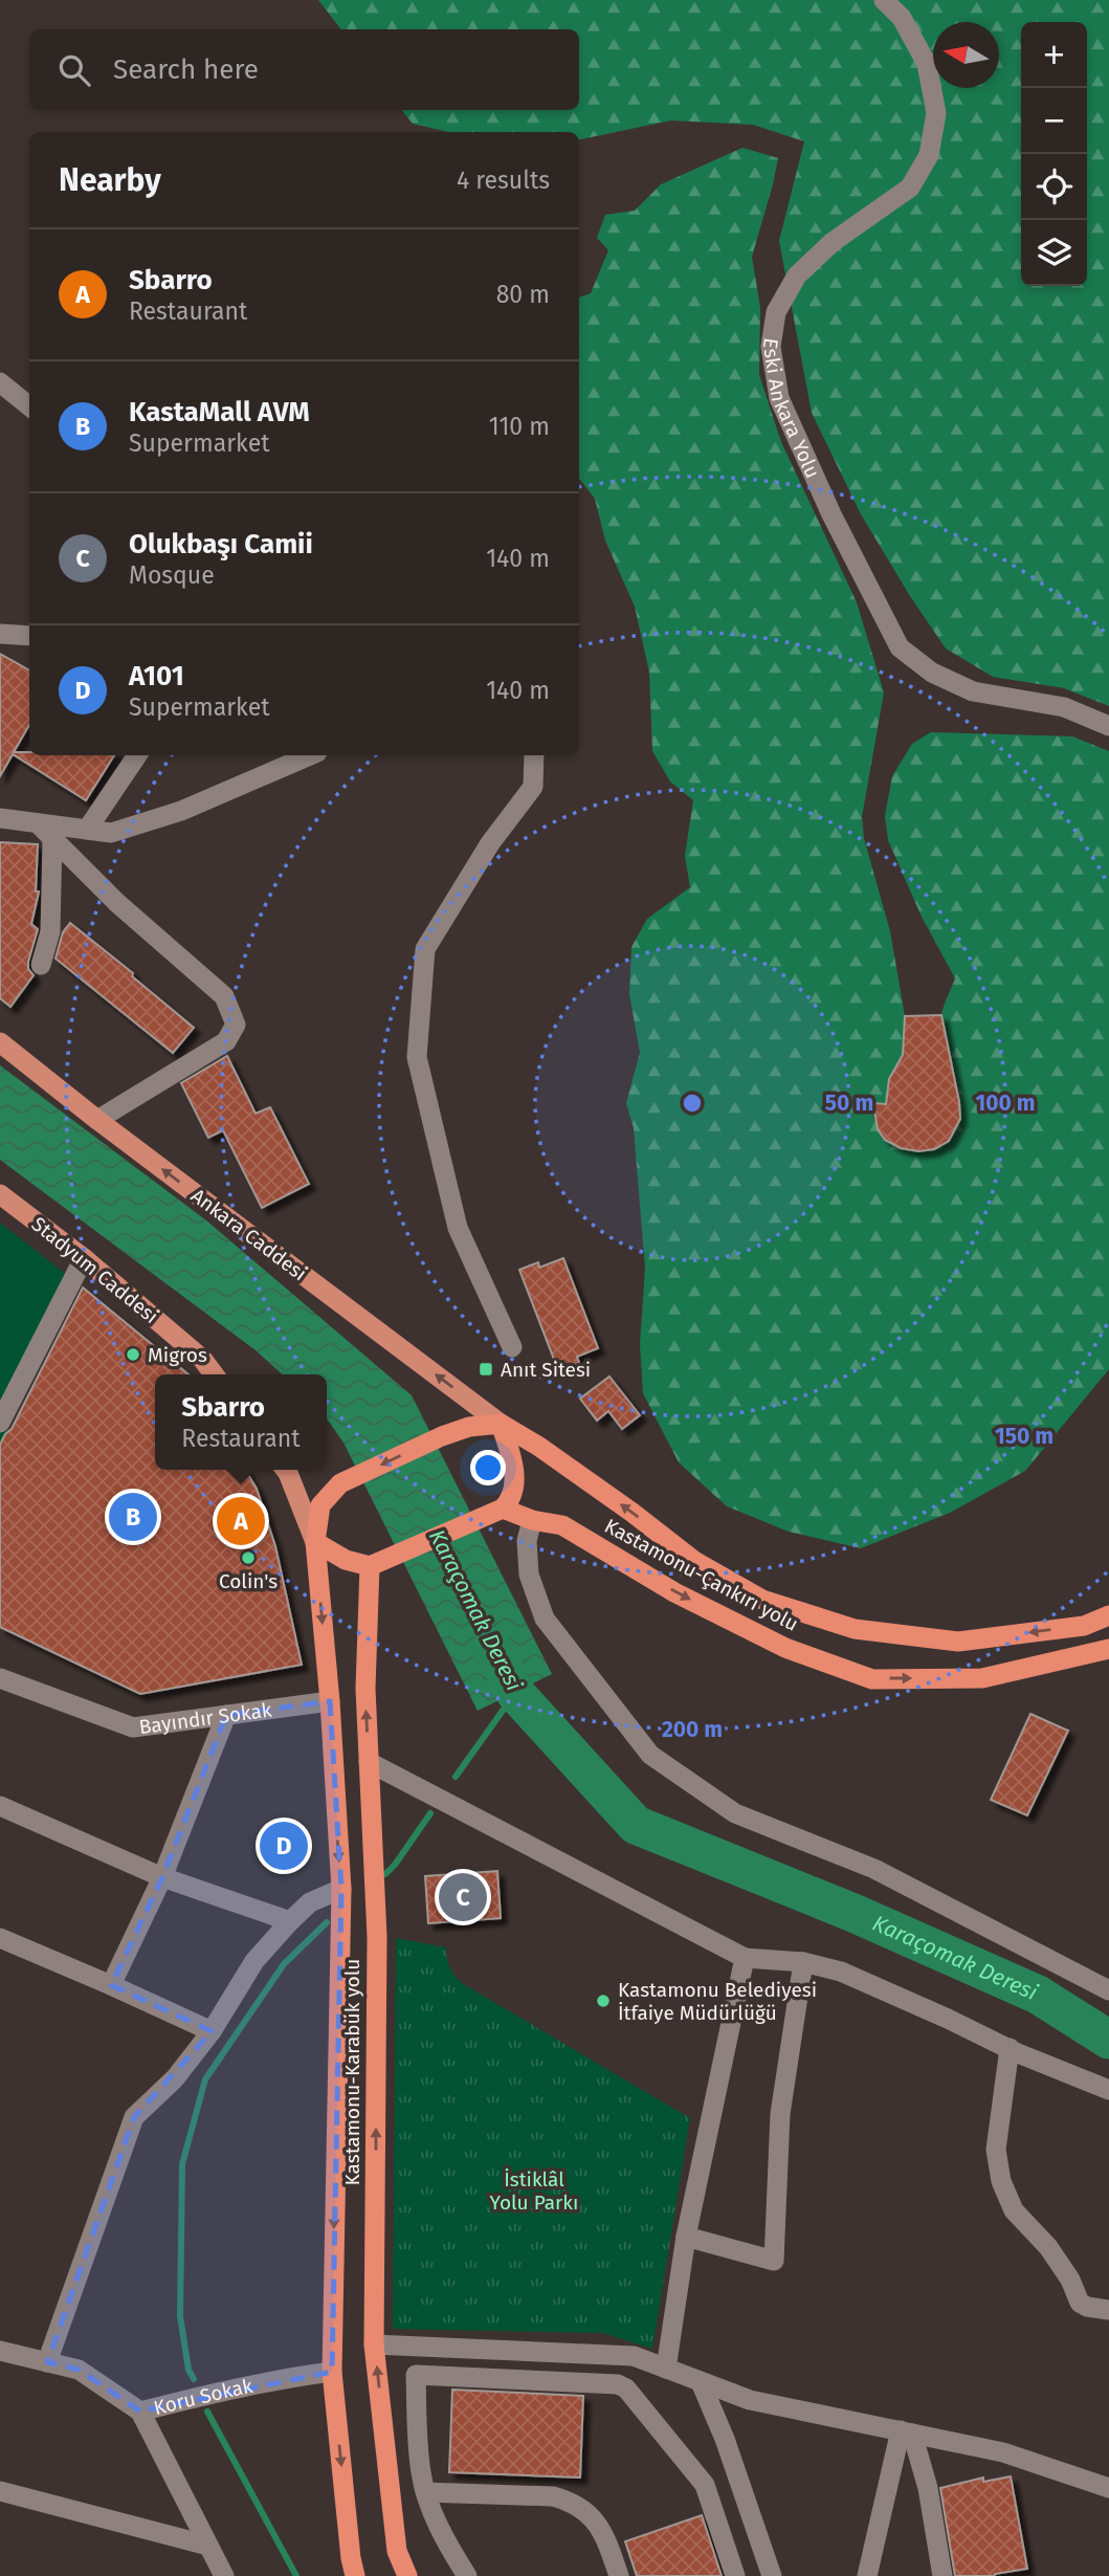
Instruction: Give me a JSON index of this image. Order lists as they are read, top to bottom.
{
  "streets": {
    "highway": ["Kastamonu-Çankırı yolu", "Kastamonu-Karabük yolu"],
    "main road": ["Ankara Caddesi", "Stadyum Caddesi"],
    "street": ["Eski Ankara Yolu", "Bayındır Sokak", "Koru Sokak"]
  },
  "crossings": [
    ["Ankara Caddesi", "Kastamonu-Çankırı yolu"]
  ],
  "one_way": ["Ankara Caddesi"],
  "water": ["Karaçomak Deresi"],
  "parks": ["İstiklâl Yolu Parkı"],
  "places": {
    "other": ["Migros", "Colin's", "Kastamonu Belediyesi İtfaiye Müdürlüğü"],
    "transit": ["Anıt Sitesi"]
  },
  "north": "left",
  "page": {
    "map_buttons": ["+", "−"],
    "search": "Search here",
    "heading": ["Nearby", "4 results"],
    "list": [
      {
        "mark": "A",
        "name": "Sbarro",
        "note": "Restaurant",
        "value": "80 m"
      },
      {
        "mark": "B",
        "name": "KastaMall AVM",
        "note": "Supermarket",
        "value": "110 m"
      },
      {
        "mark": "C",
        "name": "Olukbaşı Camii",
        "note": "Mosque",
        "value": "140 m"
      },
      {
        "mark": "D",
        "name": "A101",
        "note": "Supermarket",
        "value": "140 m"
      }
    ],
    "popup": ["Sbarro", "Restaurant"],
    "pins": [
      "B",
      "A",
      "D",
      "C"
    ]
  },
  "rings": [
    "50 m",
    "100 m",
    "150 m",
    "200 m"
  ]
}
